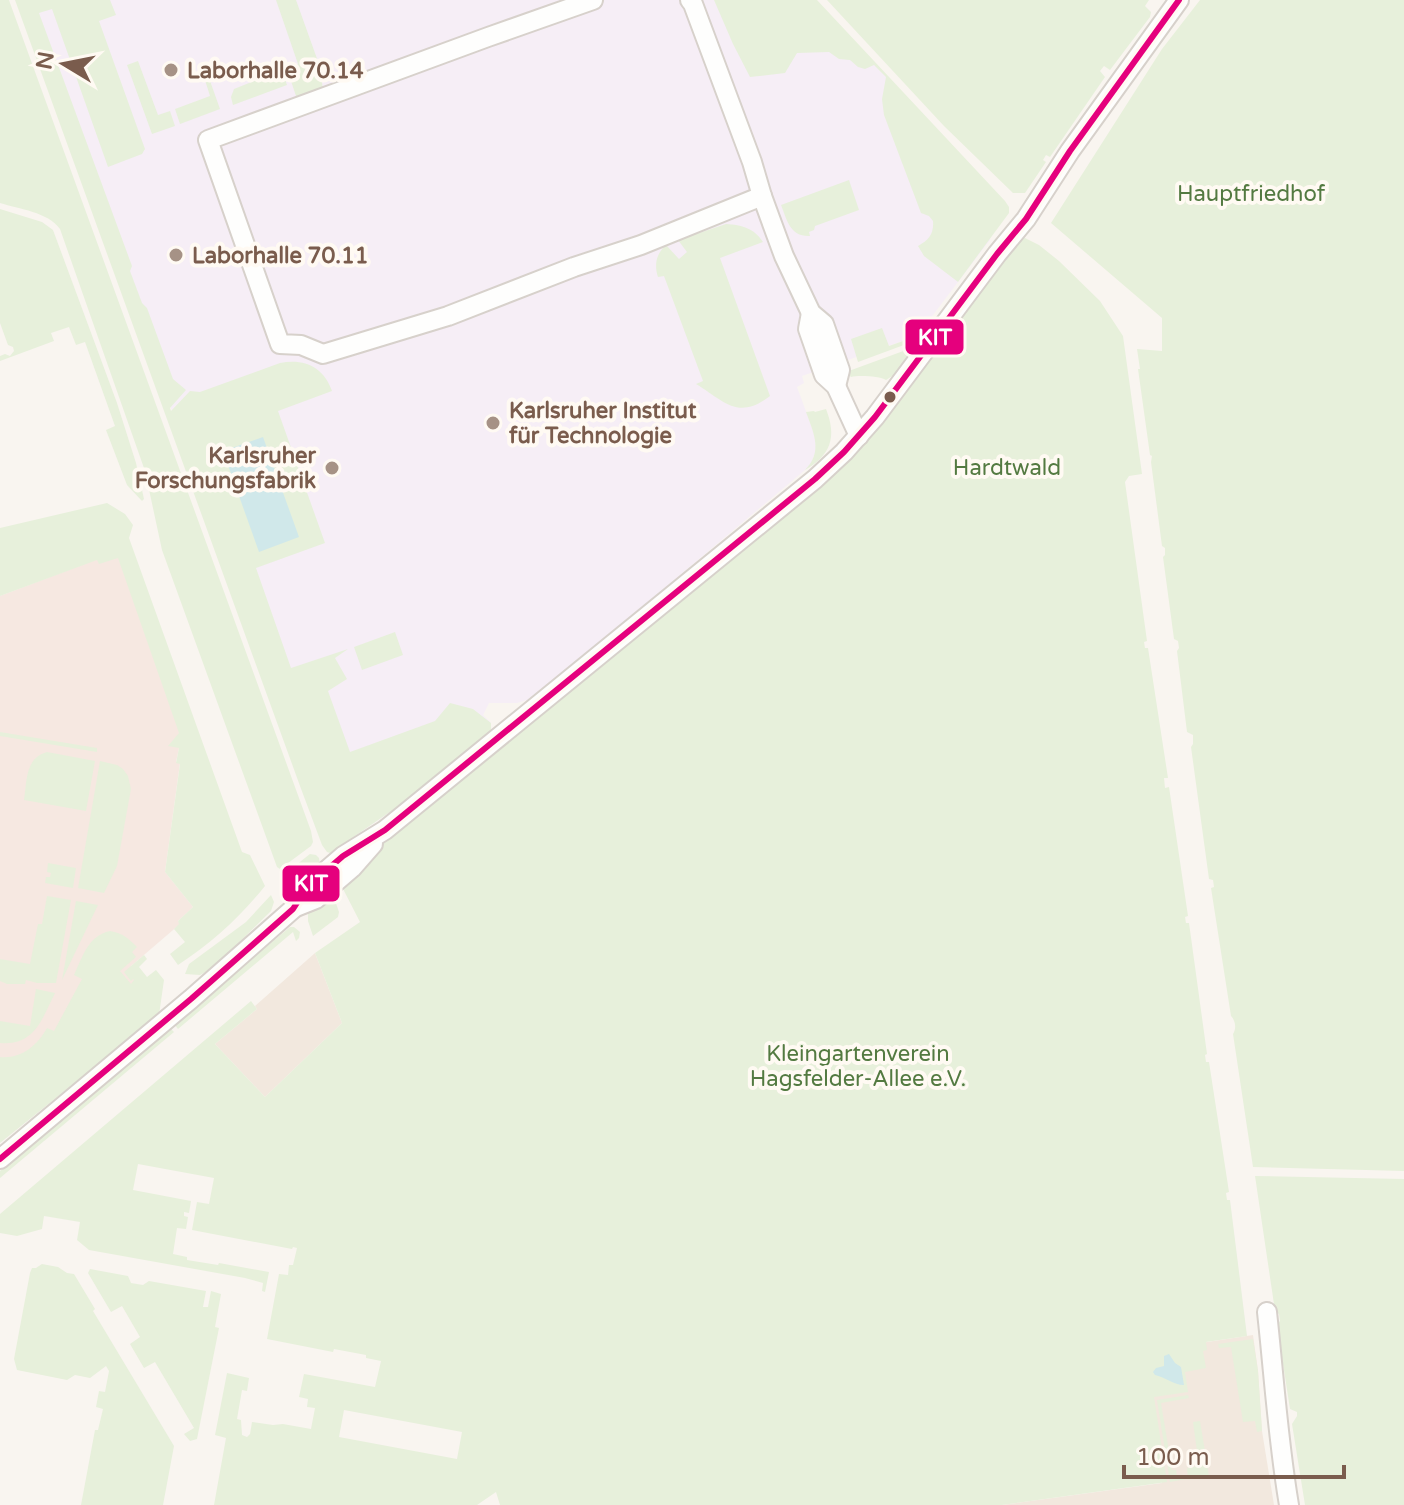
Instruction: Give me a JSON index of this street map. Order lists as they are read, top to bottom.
{
  "parks": ["Hauptfriedhof", "Hardtwald", "Kleingartenverein Hagsfelder-Allee e.V."],
  "places": [
    "Laborhalle 70.14",
    "Laborhalle 70.11",
    "Karlsruher Institut für Technologie",
    "Karlsruher Forschungsfabrik"
  ],
  "lines": ["transit line KIT"],
  "scale_bar": "100 m",
  "north": "left"
}
